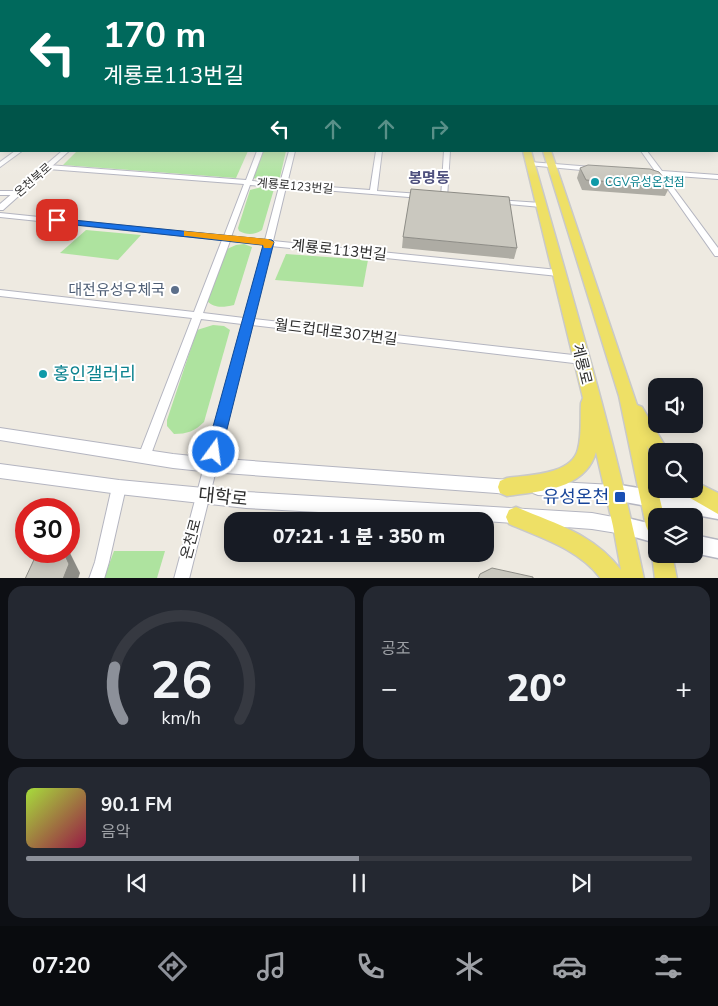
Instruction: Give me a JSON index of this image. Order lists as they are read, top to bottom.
{
  "streets": {
    "main road": ["계룡로", "대학로"],
    "street": [
      "온천북로",
      "계룡로123번길",
      "계룡로113번길",
      "월드컵대로307번길",
      "온천로"
    ]
  },
  "crossings": [
    ["온천북로", "계룡로123번길"],
    ["계룡로123번길", "온천로"],
    ["계룡로113번길", "계룡로"],
    ["계룡로113번길", "온천로"],
    ["월드컵대로307번길", "계룡로"],
    ["월드컵대로307번길", "온천로"],
    ["계룡로", "대학로"],
    ["대학로", "온천로"]
  ],
  "districts": ["봉명동"],
  "places": {
    "other": ["CGV유성온천점", "대전유성우체국", "홍인갤러리"],
    "transit": ["유성온천"]
  },
  "page": {
    "turn": ["170 m", "계룡로113번길"],
    "limit": "30",
    "trip": "07:21 · 1 분 · 350 m",
    "tile": "공조",
    "heat": ["−", "20°", "+"],
    "song": ["90.1 FM", "음악"],
    "tabs": "07:20",
    "gauge": ["26", "km/h"]
  }
}
